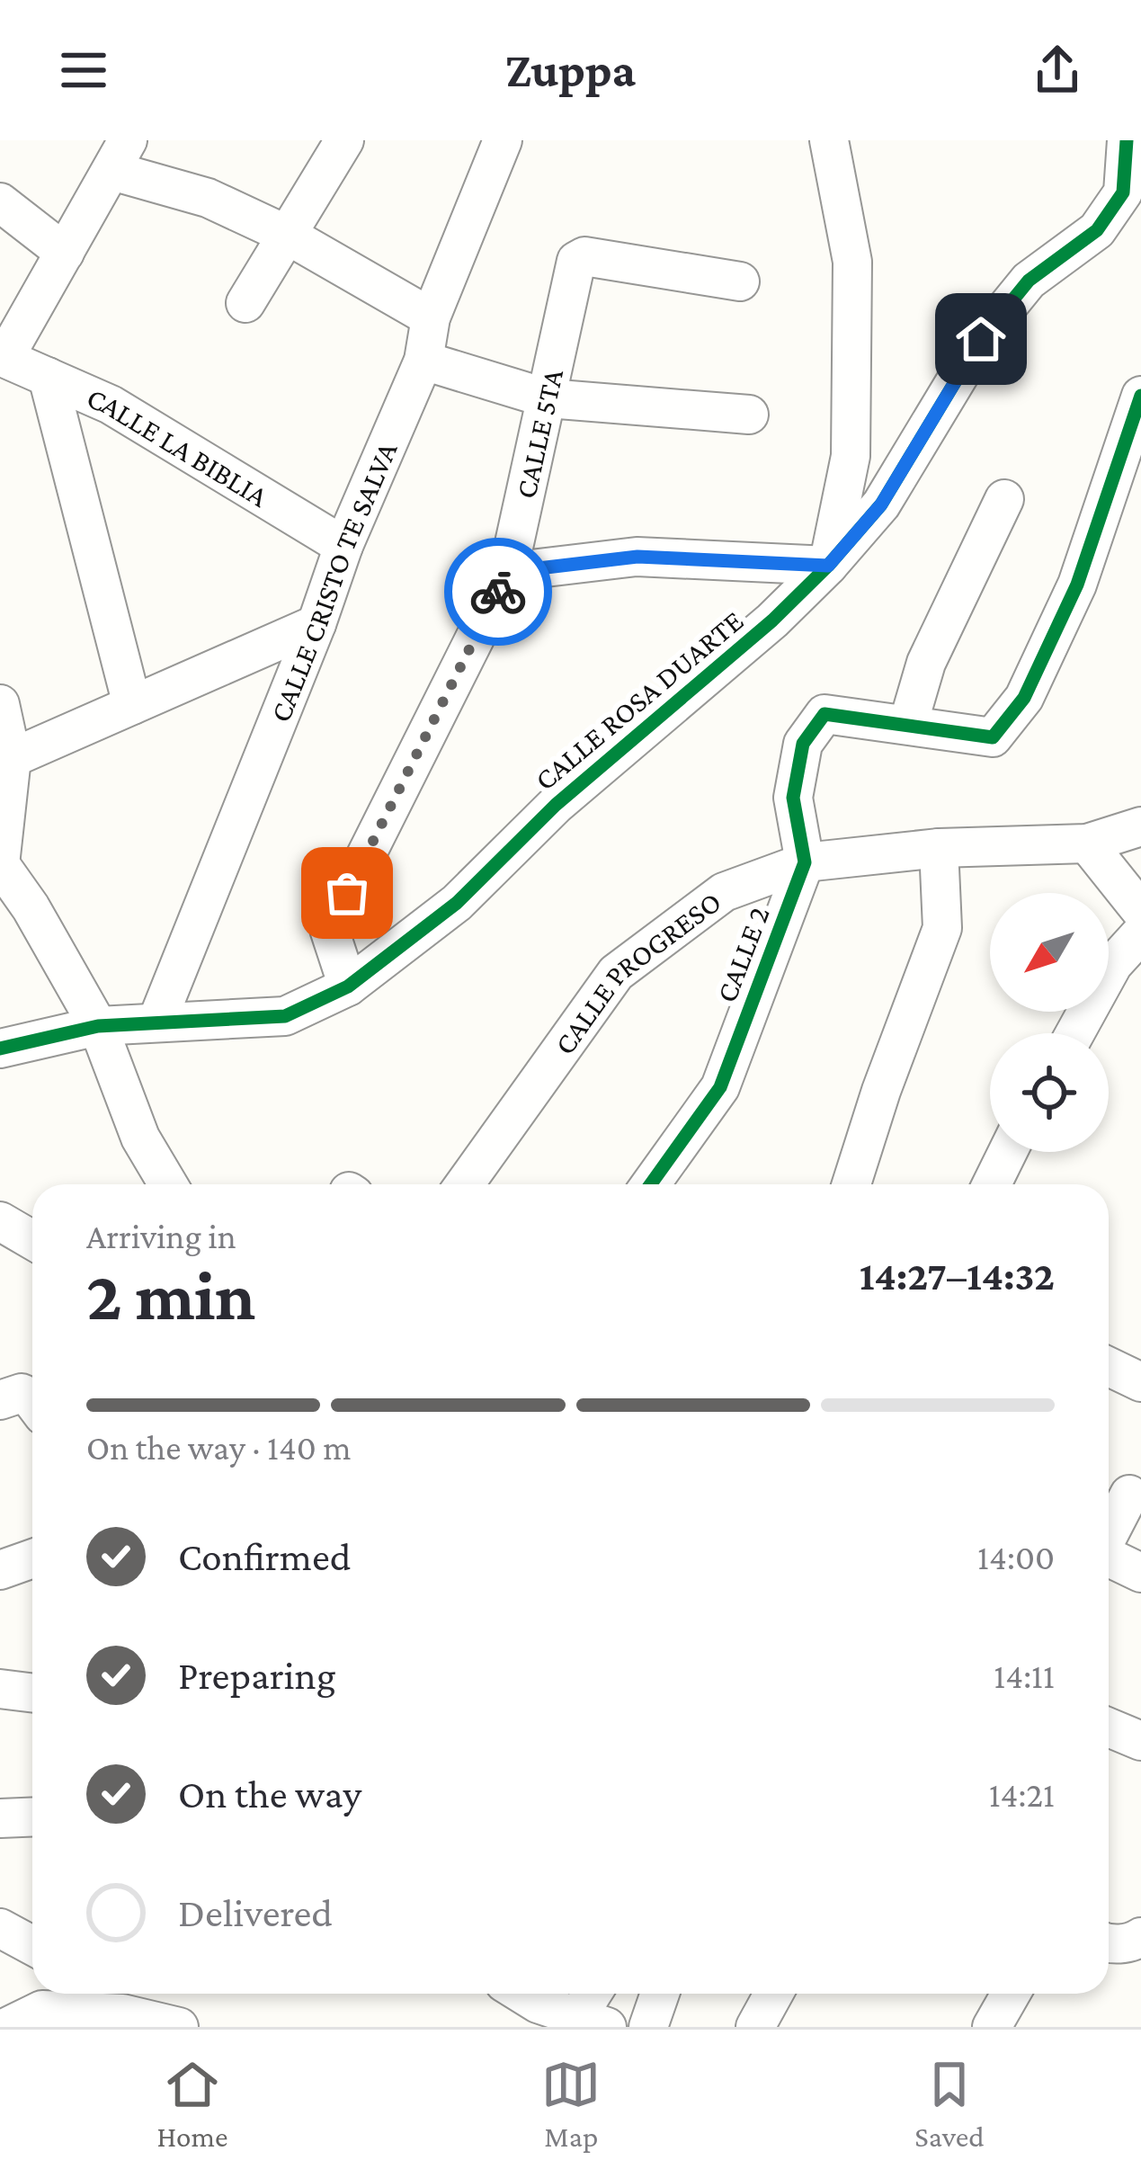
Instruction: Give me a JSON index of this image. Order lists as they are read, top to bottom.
{
  "streets": {
    "street": [
      "CALLE 5TA",
      "CALLE LA BIBLIA",
      "CALLE CRISTO TE SALVA",
      "CALLE ROSA DUARTE",
      "CALLE 2",
      "CALLE PROGRESO"
    ]
  },
  "crossings": [
    ["CALLE 5TA", "CALLE ROSA DUARTE"],
    ["CALLE LA BIBLIA", "CALLE CRISTO TE SALVA"],
    ["CALLE CRISTO TE SALVA", "CALLE ROSA DUARTE"],
    ["CALLE 2", "CALLE PROGRESO"]
  ],
  "north": "bottom left",
  "page": {
    "header": "Zuppa",
    "heading": ["2 min", "Arriving in", "14:27–14:32"],
    "bar": "On the way · 140 m",
    "list": [
      ["Confirmed", "14:00"],
      ["Preparing", "14:11"],
      ["On the way", "14:21"],
      "Delivered"
    ],
    "tabs": ["Home", "Map", "Saved"]
  }
}
